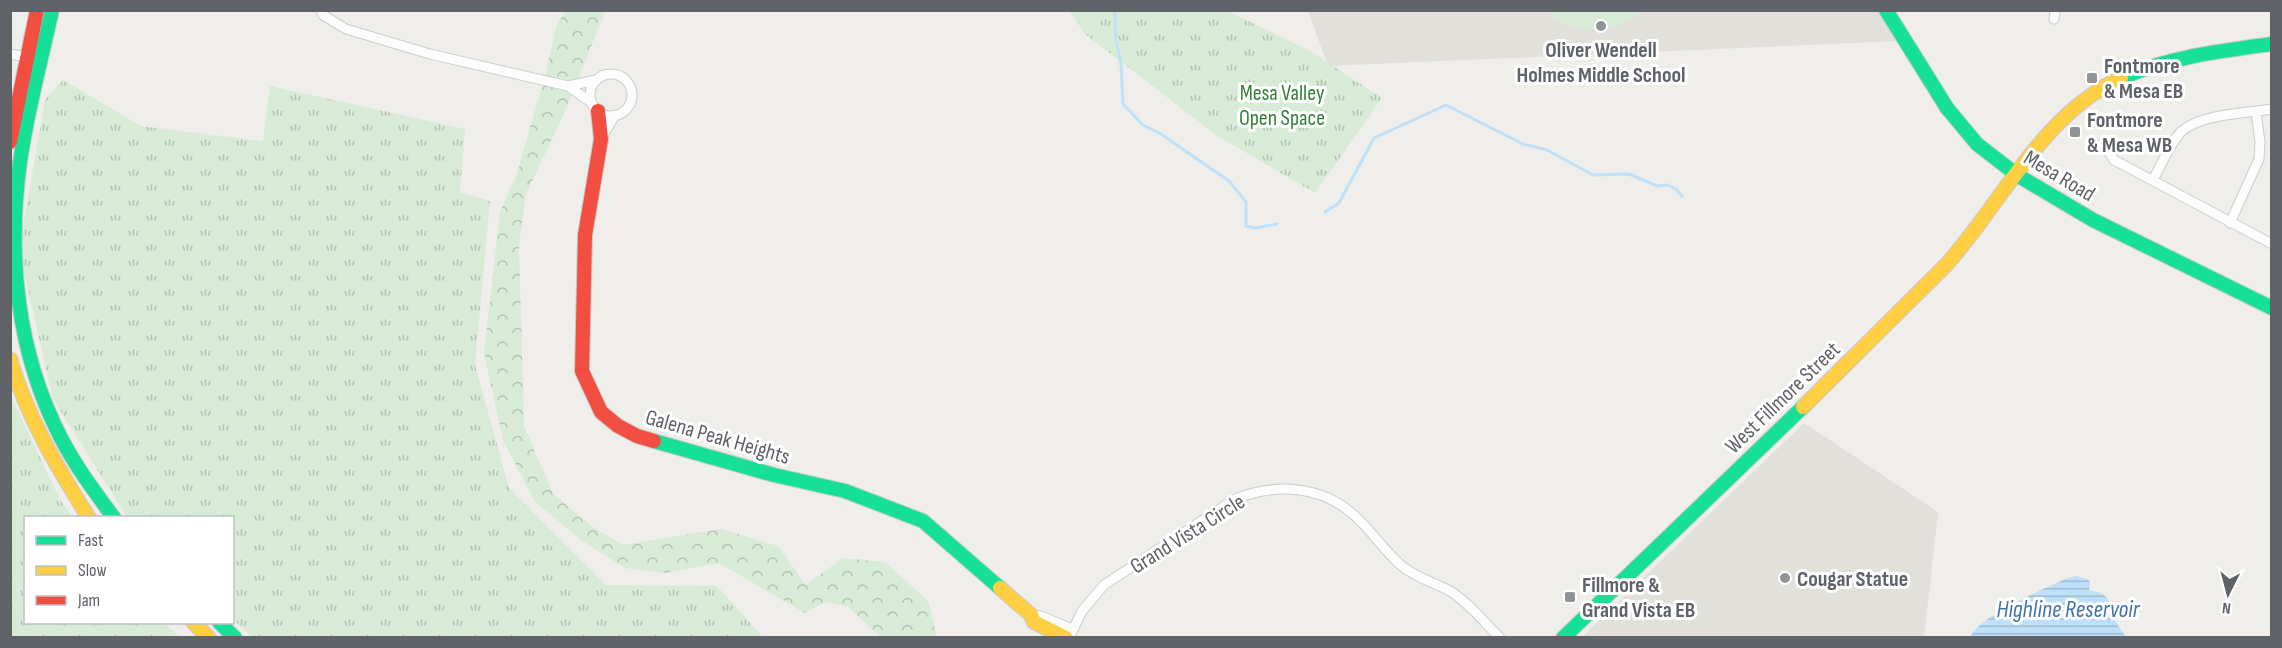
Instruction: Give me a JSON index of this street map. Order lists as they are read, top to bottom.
{
  "streets": {
    "main road": ["Mesa Road", "West Fillmore Street", "Galena Peak Heights"],
    "street": ["Grand Vista Circle"]
  },
  "crossings": [
    ["Mesa Road", "West Fillmore Street"],
    ["Galena Peak Heights", "Grand Vista Circle"]
  ],
  "water": ["Highline Reservoir"],
  "parks": ["Mesa Valley Open Space"],
  "places": {
    "other": ["Oliver Wendell Holmes Middle School", "Cougar Statue"],
    "transit": ["Fontmore & Mesa EB", "Fontmore & Mesa WB", "Fillmore & Grand Vista EB"]
  },
  "legend": ["Fast", "Slow", "Jam"],
  "north": "bottom"
}
